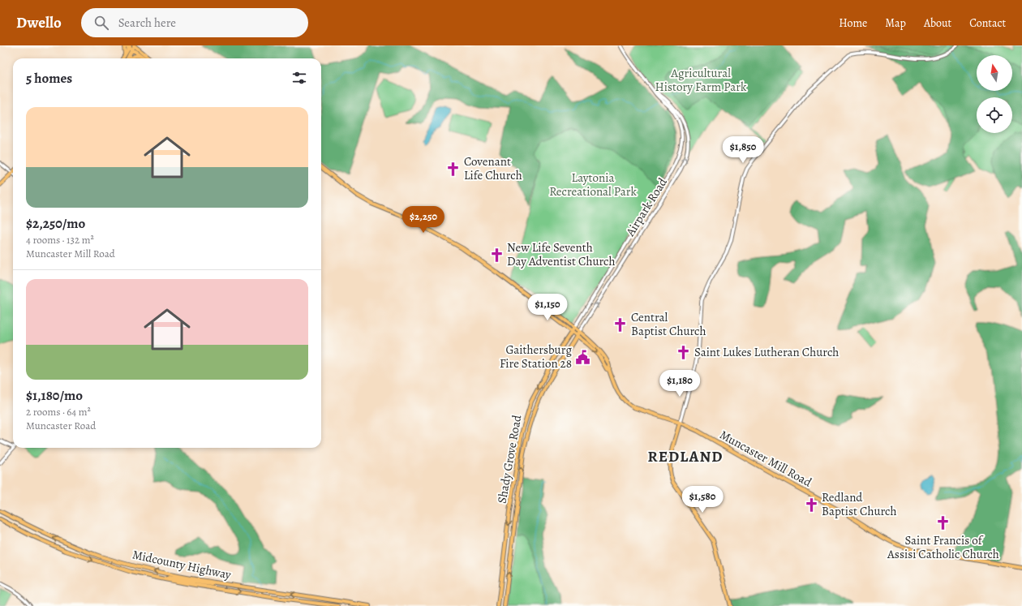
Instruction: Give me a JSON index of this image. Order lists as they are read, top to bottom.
{
  "streets": {
    "main road": ["Muncaster Mill Road", "Shady Grove Road", "Midcounty Highway"],
    "street": ["Airpark Road"]
  },
  "crossings": [
    ["Airpark Road", "Muncaster Mill Road"],
    ["Airpark Road", "Shady Grove Road"],
    ["Muncaster Mill Road", "Shady Grove Road"]
  ],
  "districts": ["REDLAND"],
  "parks": ["Agricultural History Farm Park", "Laytonia Recreational Park"],
  "places": {
    "church": [
      "Covenant Life Church",
      "New Life Seventh Day Adventist Church",
      "Central Baptist Church",
      "Saint Lukes Lutheran Church",
      "Redland Baptist Church",
      "Saint Francis of Assisi Catholic Church"
    ],
    "public building": ["Gaithersburg Fire Station 28"]
  },
  "north": "top",
  "page": {
    "header": "Dwello",
    "search": "Search here",
    "nav": [
      "Home",
      "Map",
      "About",
      "Contact"
    ],
    "heading": "5 homes",
    "list": [
      {
        "name": "$2,250/mo",
        "note": "4 rooms · 132 m² · Muncaster Mill Road"
      },
      {
        "name": "$1,180/mo",
        "note": "2 rooms · 64 m² · Muncaster Road"
      }
    ],
    "price": [
      "$1,850",
      "$2,250",
      "$1,150",
      "$1,180",
      "$1,580"
    ]
  }
}
